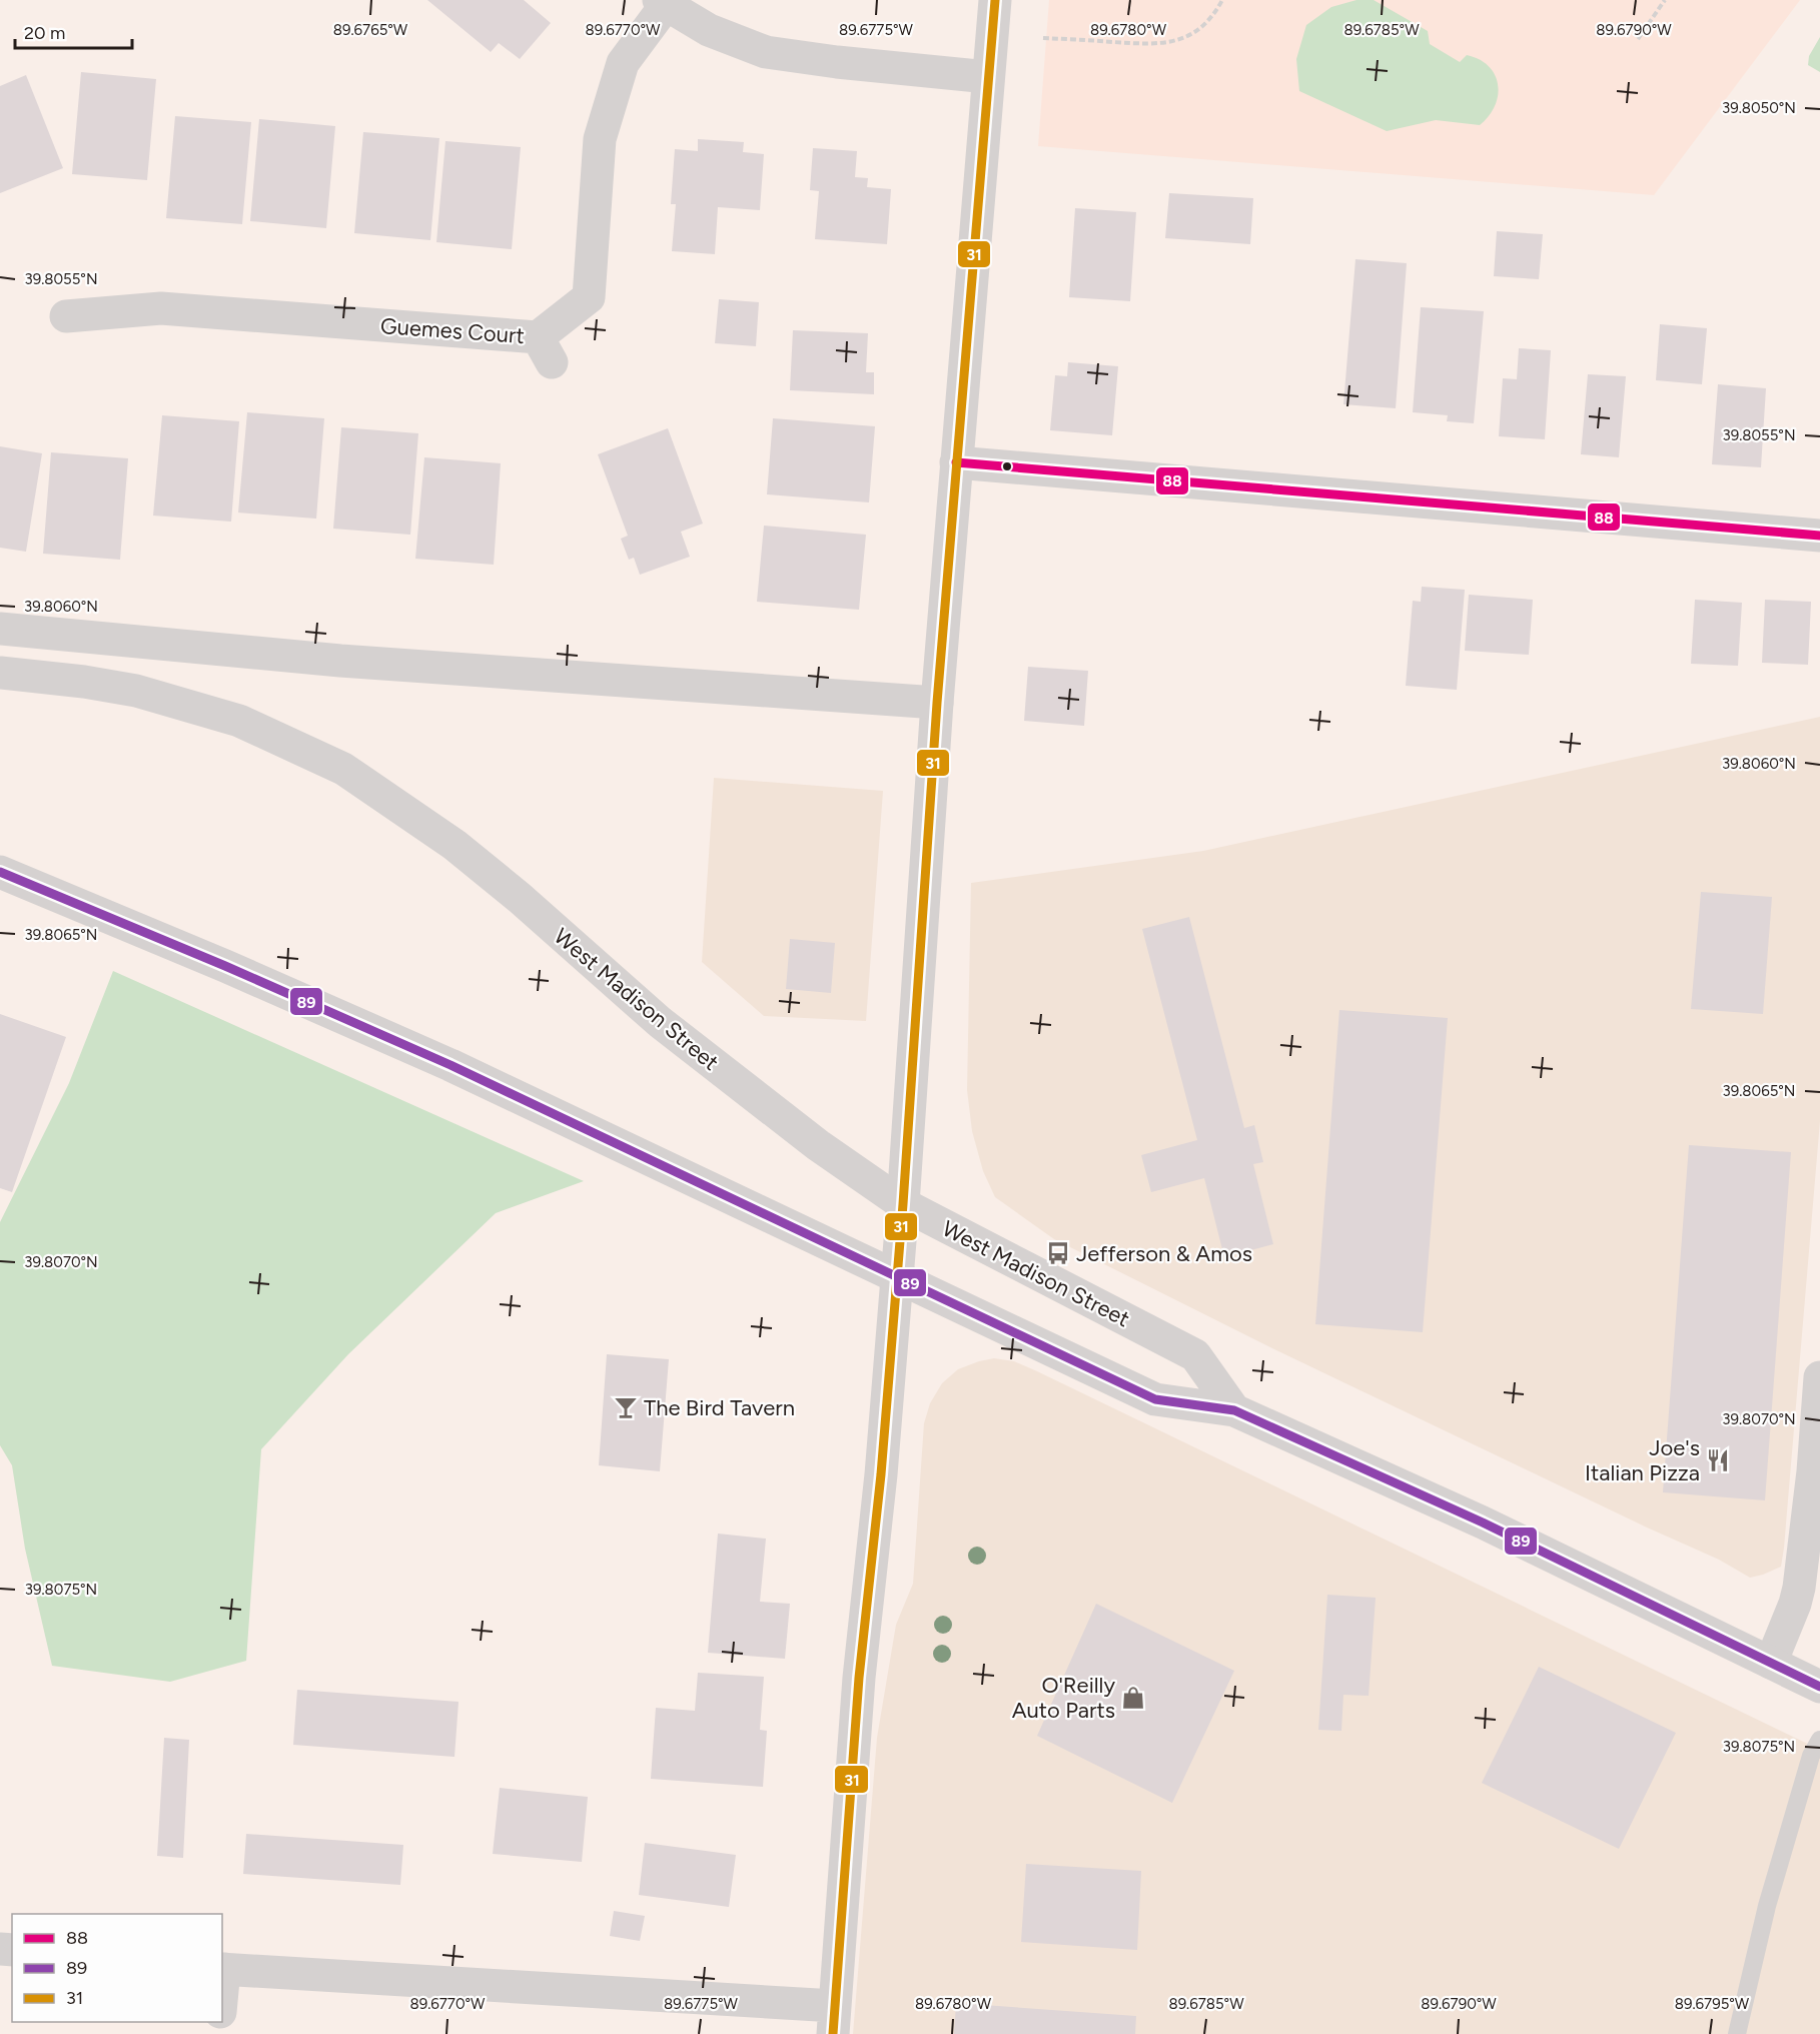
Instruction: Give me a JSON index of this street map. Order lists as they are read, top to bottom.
{
  "streets": {
    "street": ["Guemes Court", "West Madison Street"]
  },
  "places": {
    "bus stop": ["Jefferson & Amos"],
    "bar": ["The Bird Tavern"],
    "restaurant": ["Joe's Italian Pizza"],
    "shop": ["O'Reilly Auto Parts"]
  },
  "lines": ["transit line 31", "transit line 88", "transit line 89"],
  "legend": ["88", "89", "31"],
  "scale_bar": "20 m",
  "coordinates": [
    "89.6765°W",
    "89.6770°W",
    "89.6775°W",
    "89.6780°W",
    "89.6785°W",
    "89.6790°W",
    "39.8050°N",
    "39.8055°N",
    "39.8060°N",
    "39.8065°N",
    "39.8070°N",
    "39.8075°N",
    "89.6795°W"
  ]
}
